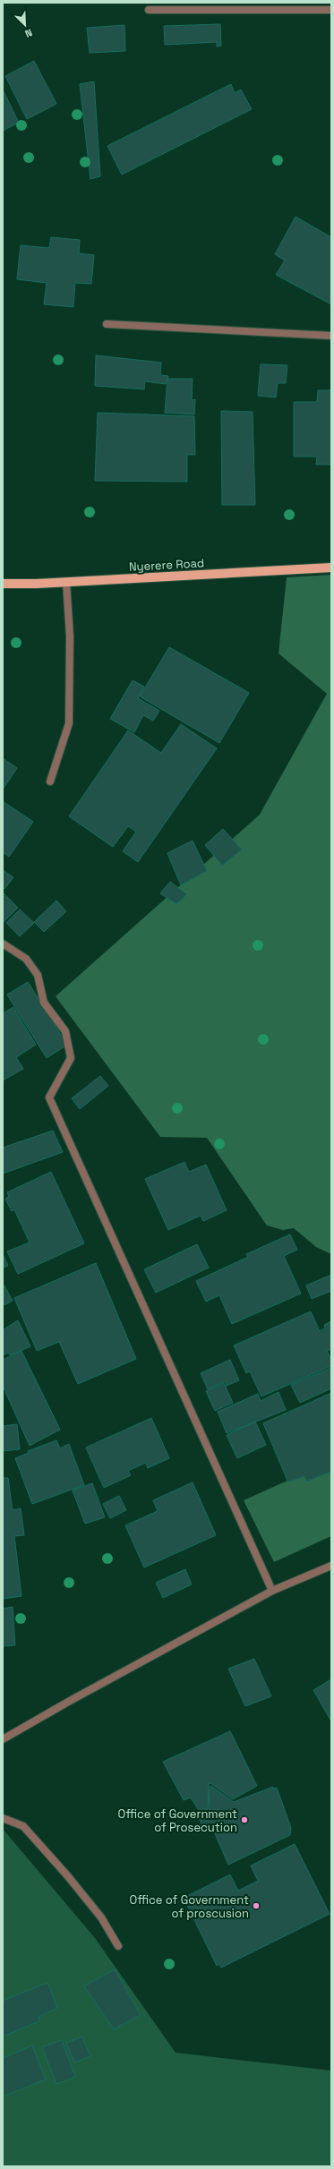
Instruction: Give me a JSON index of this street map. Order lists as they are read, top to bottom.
{
  "streets": {
    "main road": ["Nyerere Road"]
  },
  "places": ["Office of Government of Prosecution", "Office of Government of proscusion"],
  "north": "bottom right"
}
